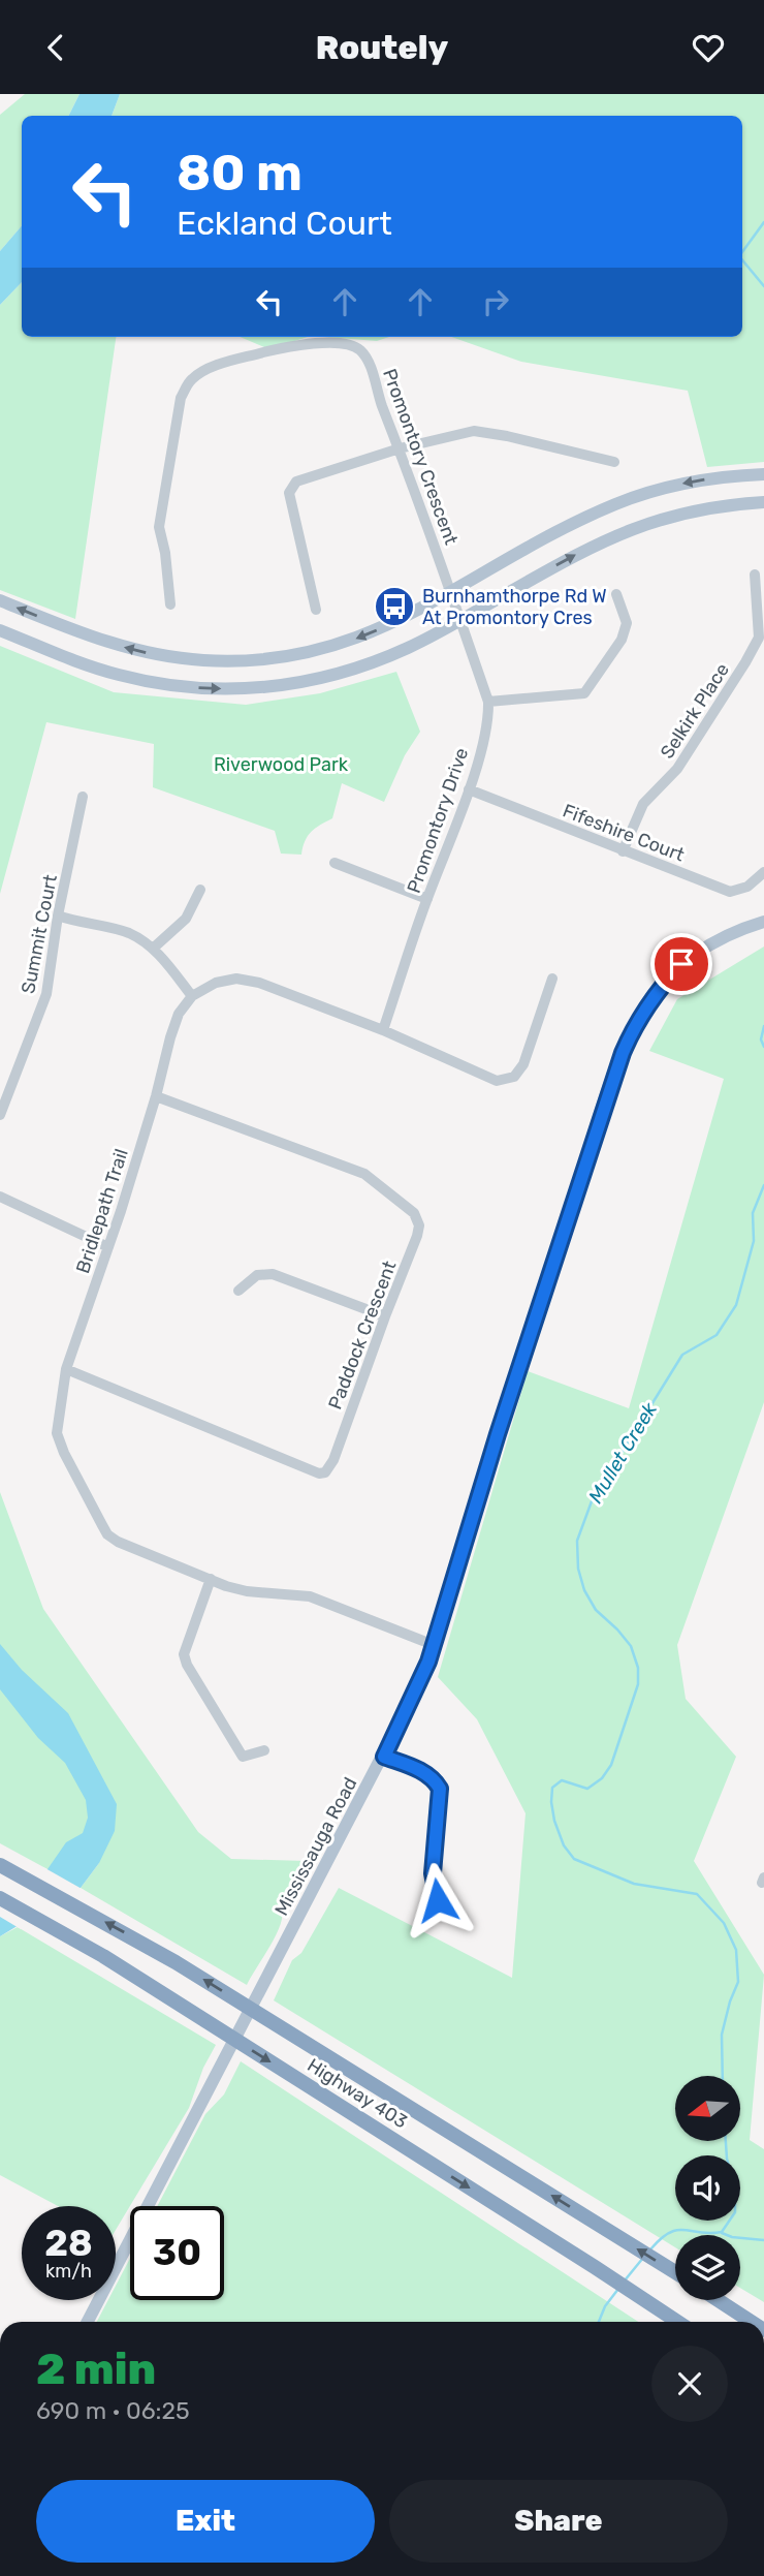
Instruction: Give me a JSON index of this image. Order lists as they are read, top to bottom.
{
  "streets": {
    "highway": ["Highway 403"],
    "main road": ["Mississauga Road"],
    "street": [
      "Promontory Crescent",
      "Selkirk Place",
      "Promontory Drive",
      "Fifeshire Court",
      "Summit Court",
      "Bridlepath Trail",
      "Paddock Crescent"
    ]
  },
  "crossings": [
    ["Promontory Crescent", "Promontory Drive"],
    ["Selkirk Place", "Fifeshire Court"],
    ["Promontory Drive", "Fifeshire Court"],
    ["Bridlepath Trail", "Paddock Crescent"],
    ["Bridlepath Trail", "Mississauga Road"]
  ],
  "water": ["Mullet Creek"],
  "parks": ["Riverwood Park"],
  "places": {
    "bus stop": ["Burnhamthorpe Rd W At Promontory Cres"]
  },
  "north": "left",
  "page": {
    "header": "Routely",
    "turn": ["80 m", "Eckland Court"],
    "speed": "28 km/h",
    "limit": "30",
    "heading": ["2 min", "690 m · 06:25"],
    "buttons": ["Exit", "Share"]
  }
}
